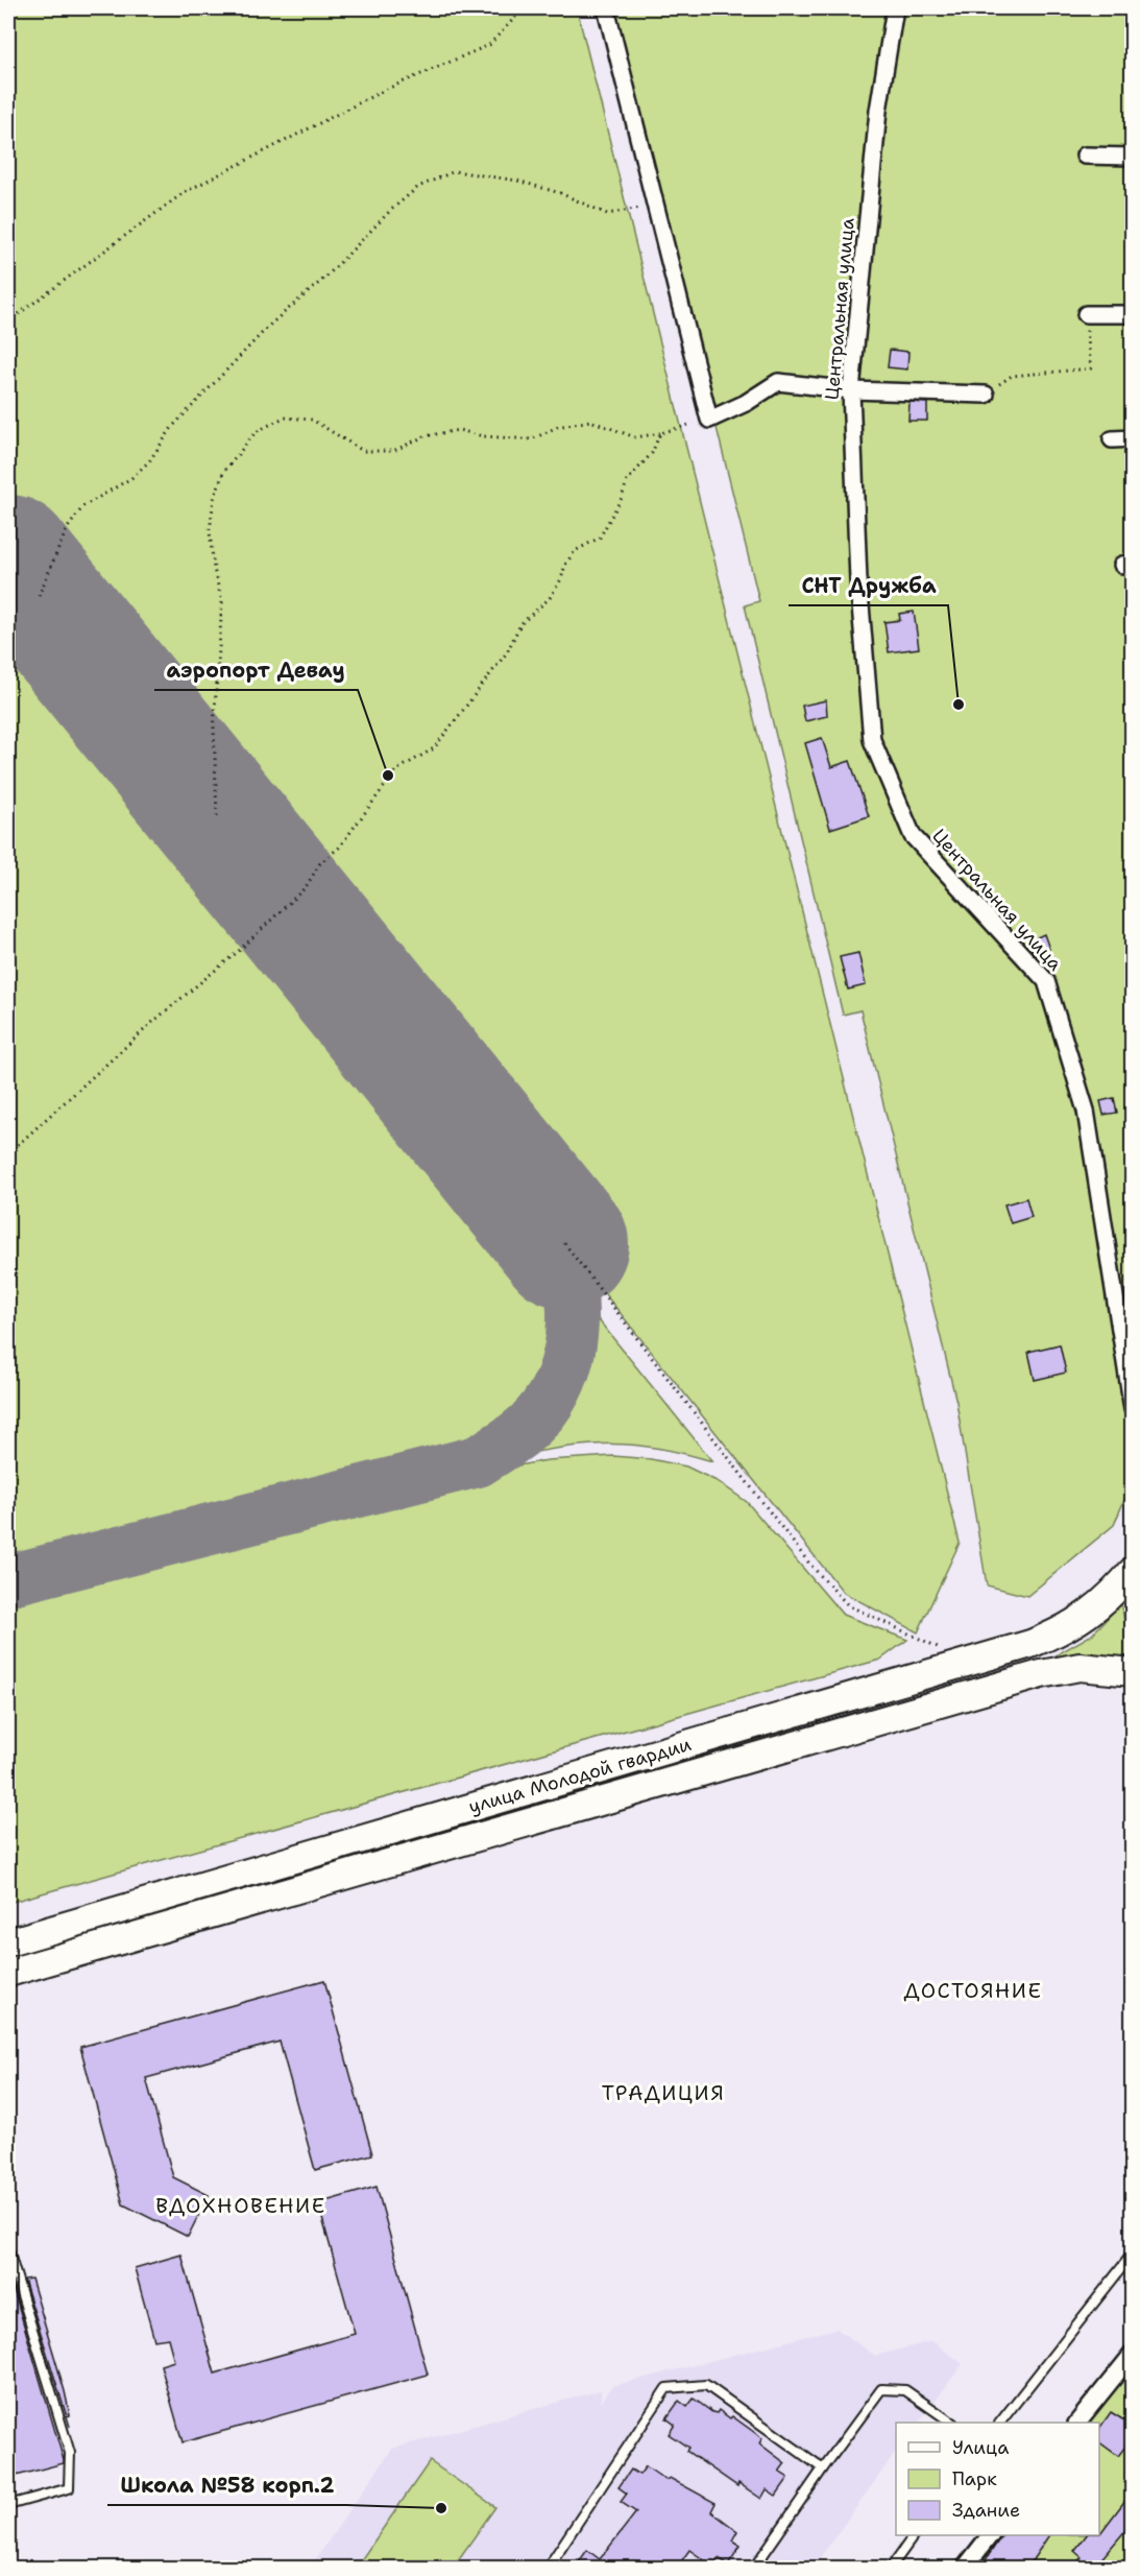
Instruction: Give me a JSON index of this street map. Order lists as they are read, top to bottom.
{
  "streets": {
    "main road": ["улица Молодой гвардии"],
    "street": ["Центральная улица"]
  },
  "districts": ["ДОСТОЯНИЕ", "ТРАДИЦИЯ", "ВДОХНОВЕНИЕ"],
  "places": ["СНТ Дружба", "аэропорт Девау", "Школа №58 корп.2"],
  "legend": ["Улица", "Парк", "Здание"]
}
